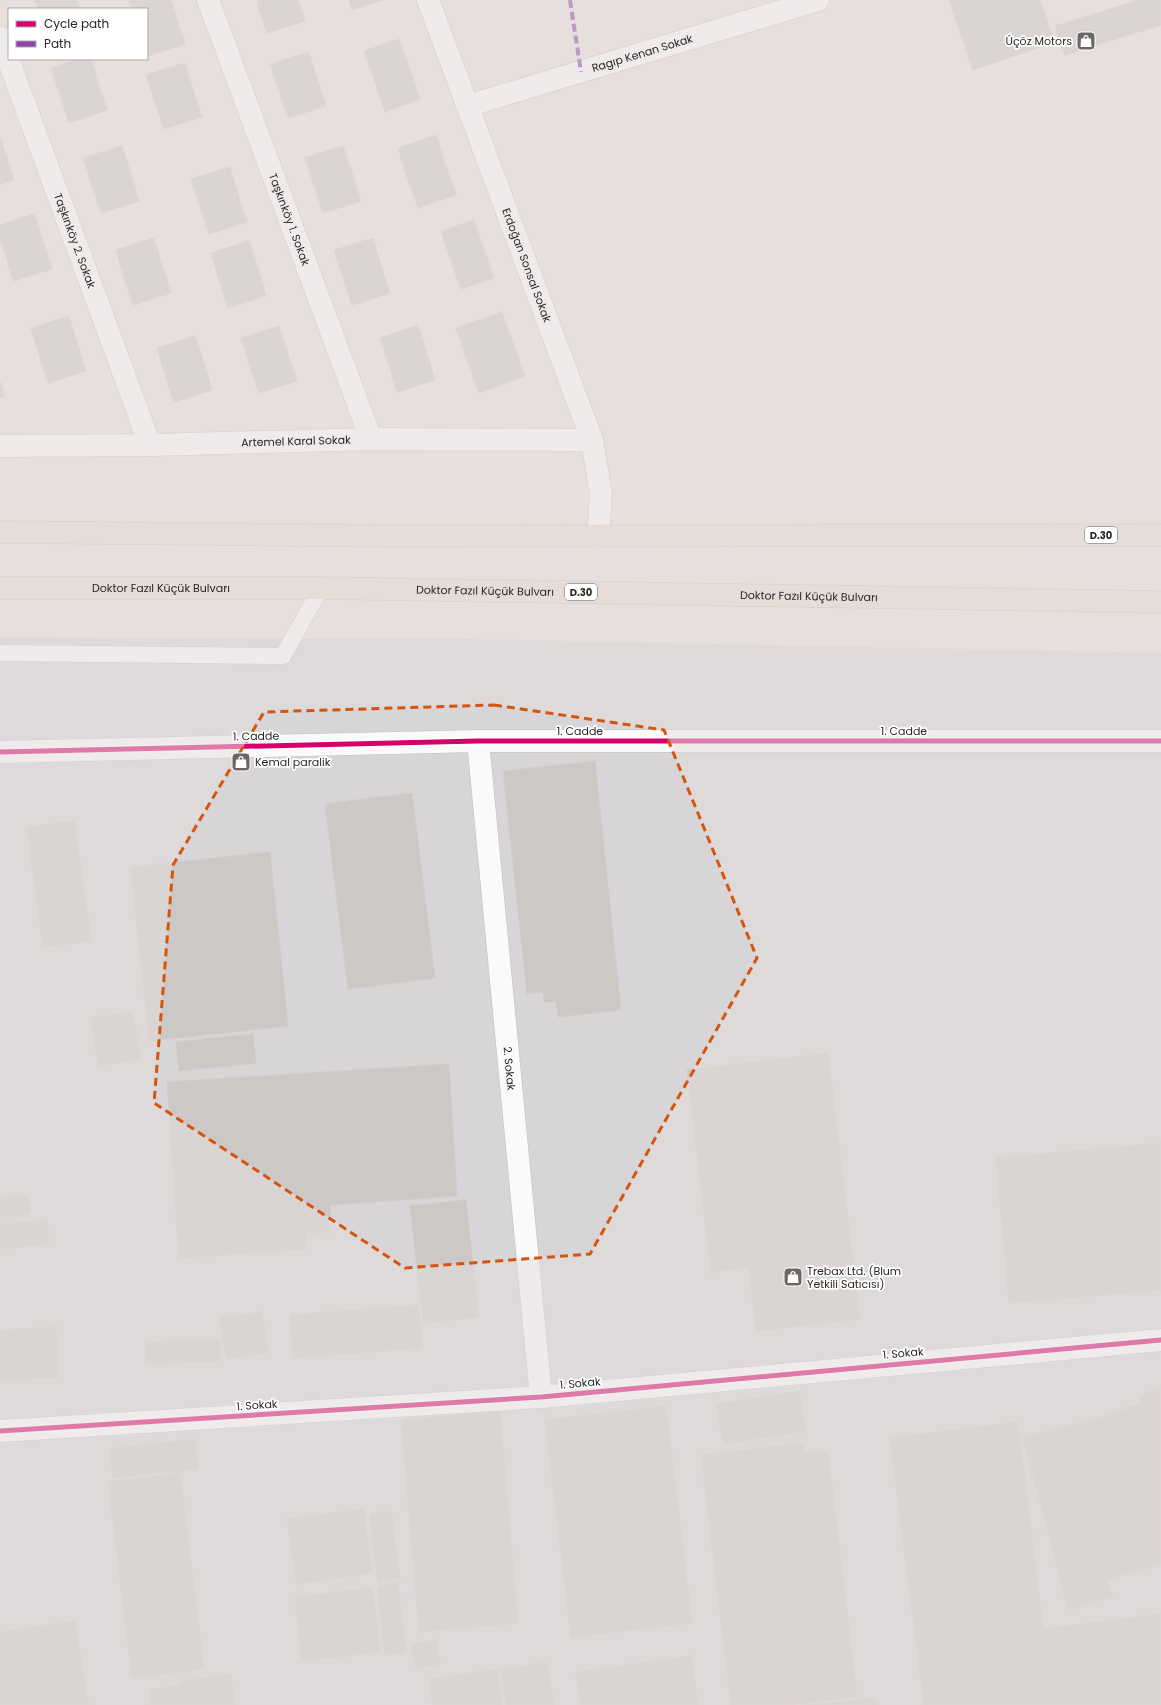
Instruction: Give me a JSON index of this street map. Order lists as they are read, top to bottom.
{
  "streets": {
    "highway": ["D.30", "Doktor Fazıl Küçük Bulvarı"],
    "street": [
      "Ragıp Kenan Sokak",
      "Taşkınköy 1. Sokak",
      "Taşkınköy 2. Sokak",
      "Erdoğan Sonsal Sokak",
      "Artemel Karal Sokak",
      "1. Cadde",
      "2. Sokak",
      "1. Sokak"
    ]
  },
  "crossings": [
    ["Ragıp Kenan Sokak", "Erdoğan Sonsal Sokak"],
    ["Taşkınköy 1. Sokak", "Artemel Karal Sokak"],
    ["Taşkınköy 2. Sokak", "Artemel Karal Sokak"],
    ["Erdoğan Sonsal Sokak", "Artemel Karal Sokak"],
    ["Erdoğan Sonsal Sokak", "D.30"],
    ["1. Cadde", "2. Sokak"],
    ["2. Sokak", "1. Sokak"]
  ],
  "places": {
    "shop": ["Úçöz Motors", "Kemal paralik", "Trebax Ltd. (Blum Yetkili Satıcısı)"]
  },
  "legend": ["Cycle path", "Path"]
}
